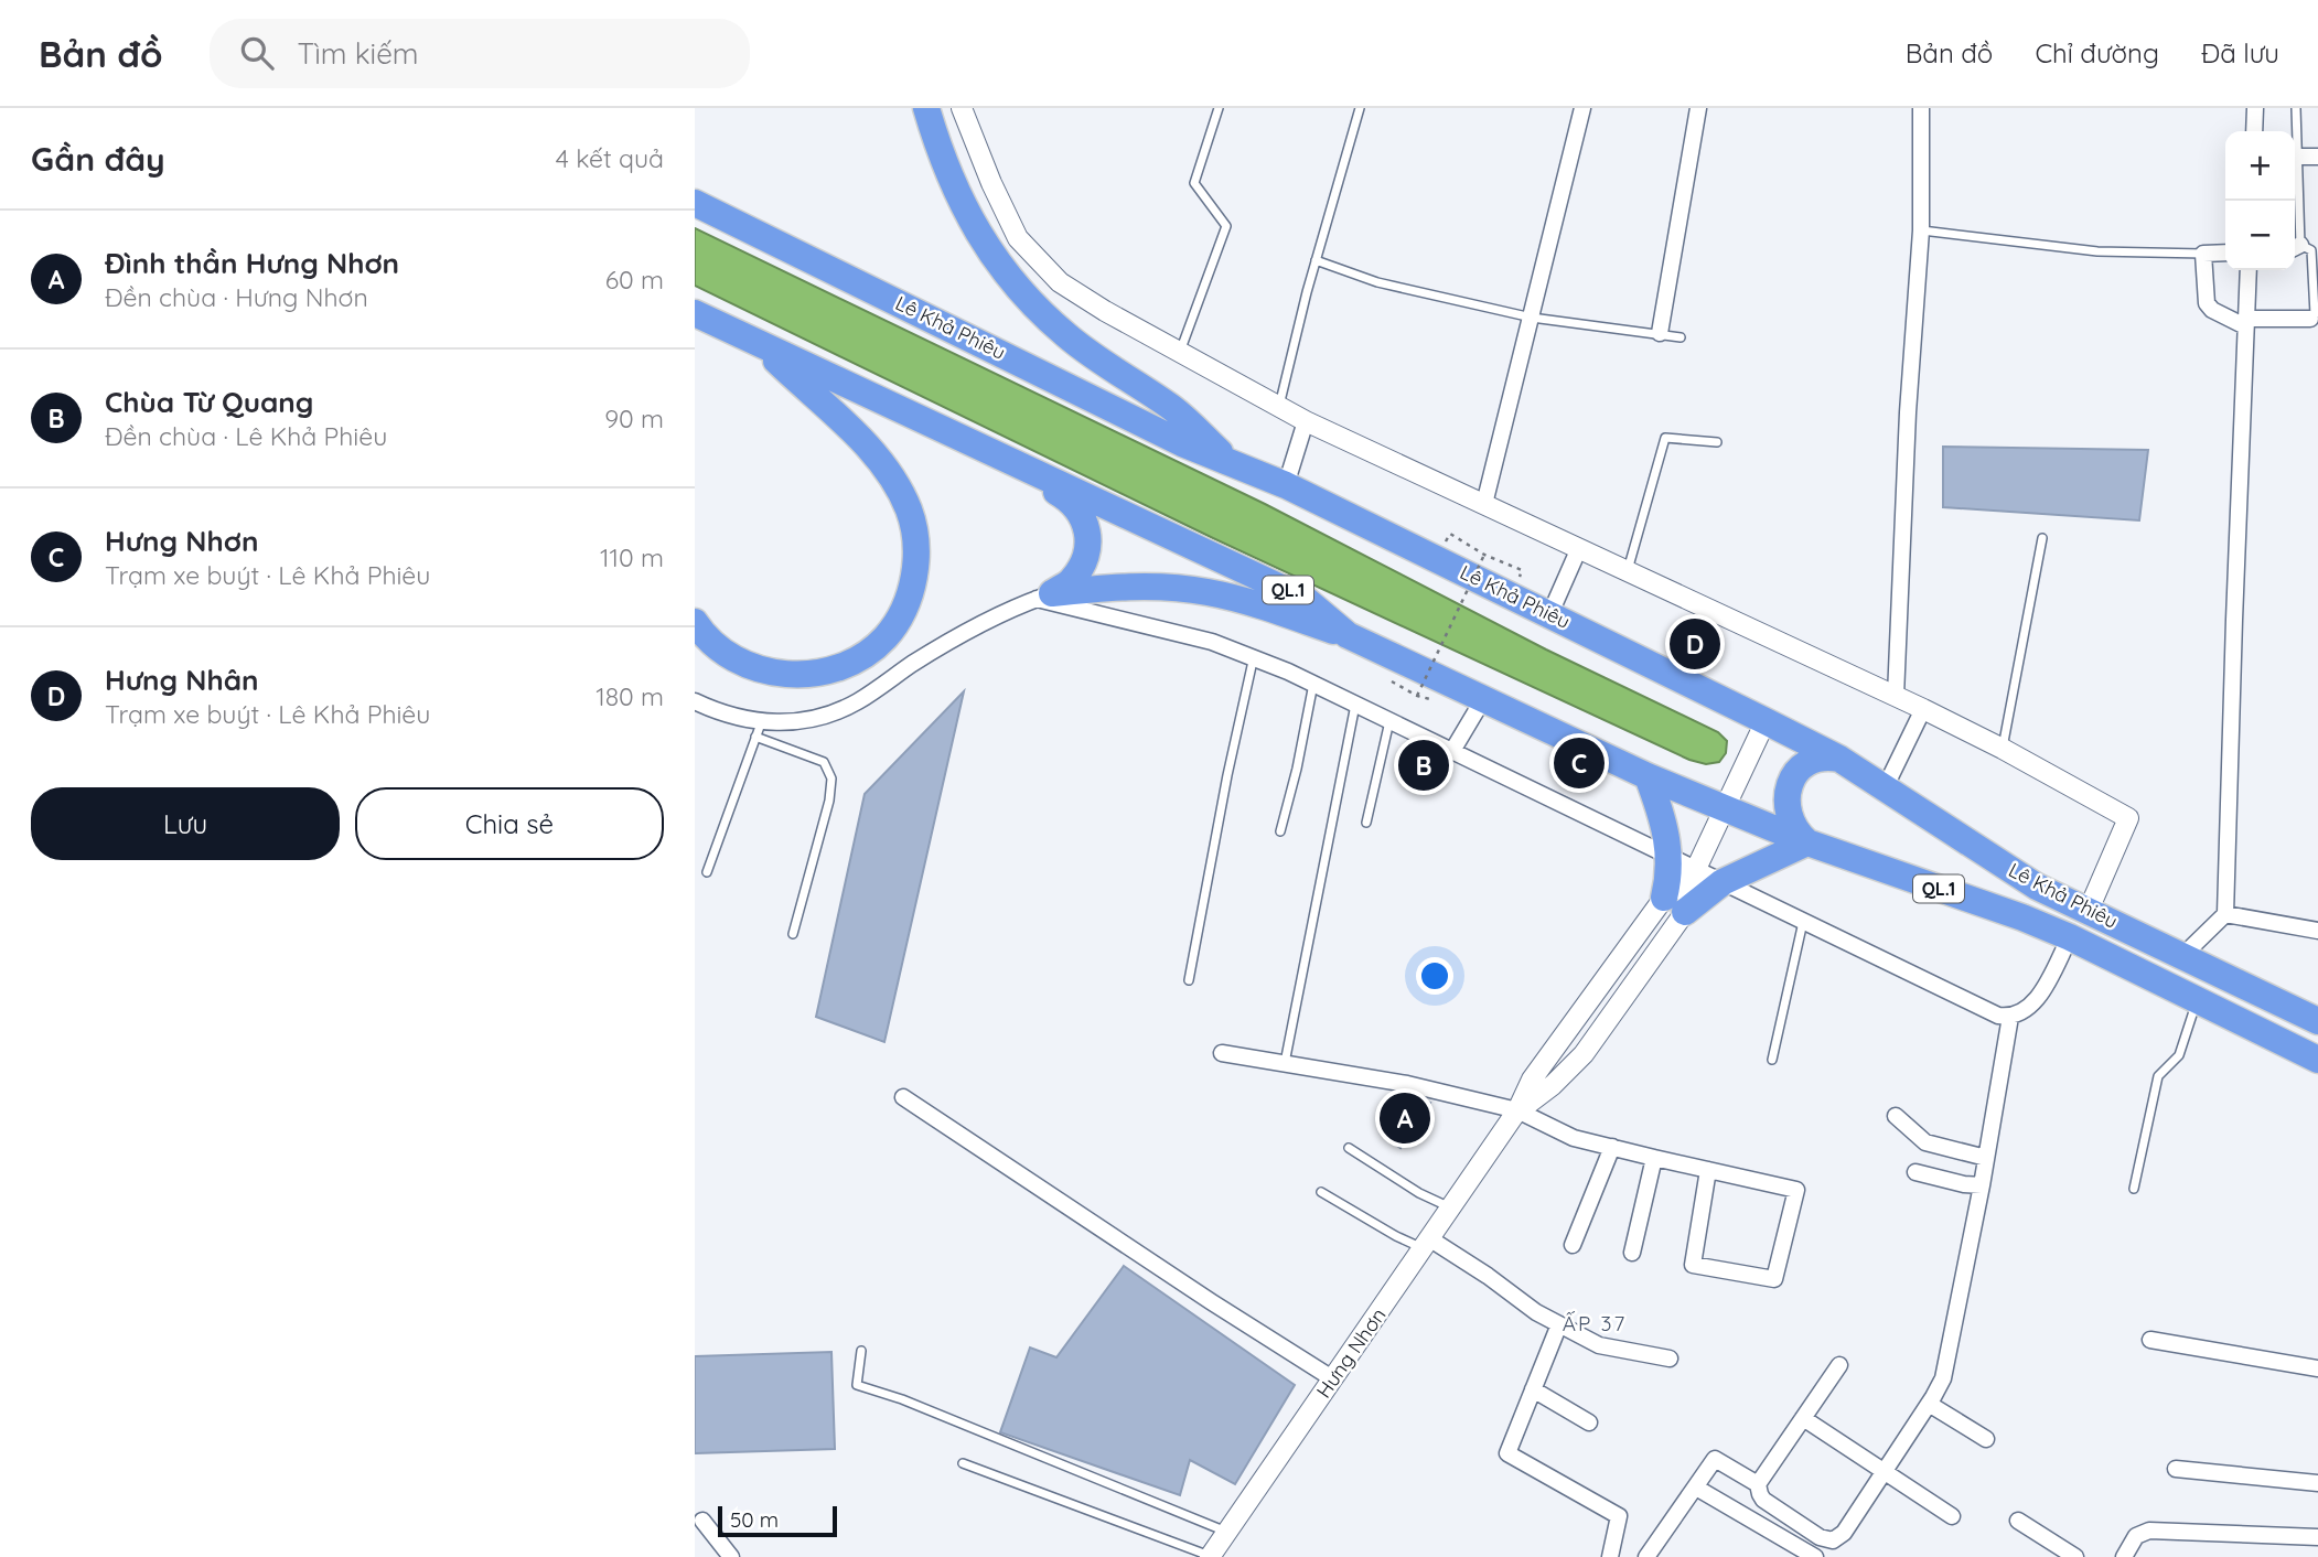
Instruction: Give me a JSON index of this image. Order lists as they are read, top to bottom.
{
  "streets": {
    "highway": ["Lê Khả Phiêu", "QL.1"],
    "street": ["Hưng Nhơn"]
  },
  "crossings": [
    ["Lê Khả Phiêu", "Hưng Nhơn"]
  ],
  "districts": ["ẤP 37"],
  "scale_bar": "50 m",
  "page": {
    "header": "Bản đồ",
    "search": "Tìm kiếm",
    "nav": ["Bản đồ", "Chỉ đường", "Đã lưu"],
    "heading": ["Gần đây", "4 kết quả"],
    "map_buttons": ["+", "−"],
    "list": [
      {
        "mark": "A",
        "name": "Đình thần Hưng Nhơn",
        "note": "Đền chùa · Hưng Nhơn",
        "value": "60 m"
      },
      {
        "mark": "B",
        "name": "Chùa Từ Quang",
        "note": "Đền chùa · Lê Khả Phiêu",
        "value": "90 m"
      },
      {
        "mark": "C",
        "name": "Hưng Nhơn",
        "note": "Trạm xe buýt · Lê Khả Phiêu",
        "value": "110 m"
      },
      {
        "mark": "D",
        "name": "Hưng Nhân",
        "note": "Trạm xe buýt · Lê Khả Phiêu",
        "value": "180 m"
      }
    ],
    "pins": [
      "D",
      "C",
      "B",
      "A"
    ],
    "buttons": ["Lưu", "Chia sẻ"],
    "scale": "50 m"
  }
}
